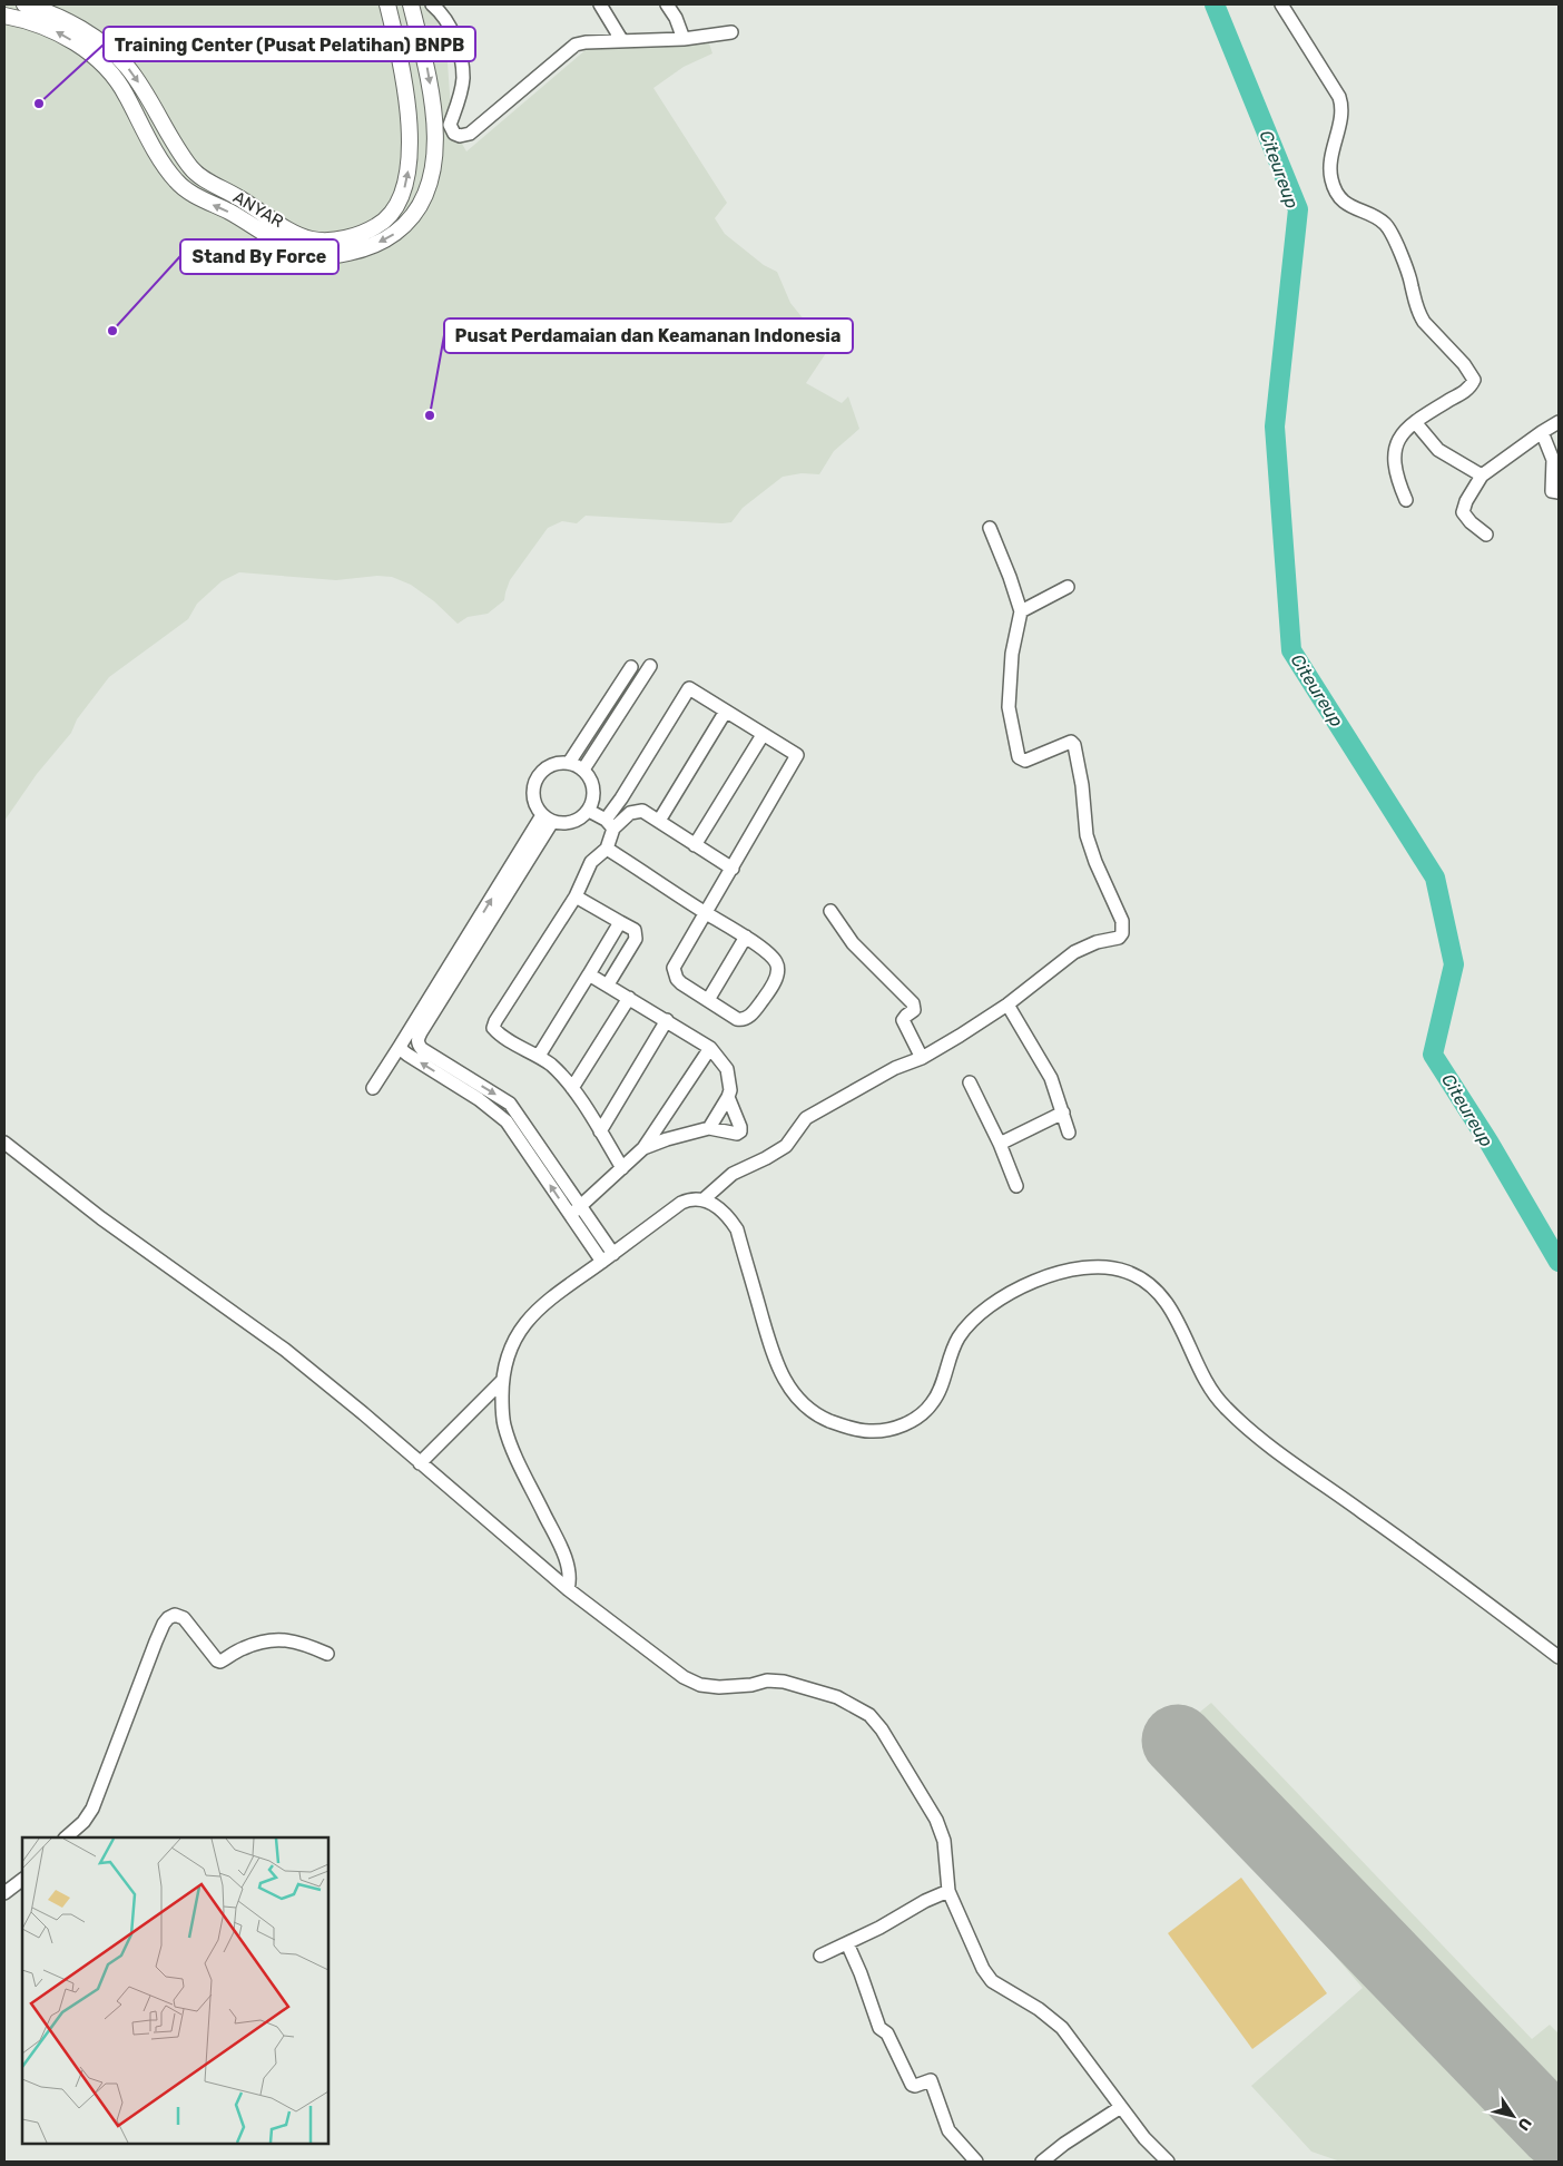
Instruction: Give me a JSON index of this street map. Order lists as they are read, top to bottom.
{
  "streets": {
    "street": ["ANYAR"]
  },
  "water": ["Citeureup"],
  "places": ["Training Center (Pusat Pelatihan) BNPB", "Stand By Force", "Pusat Perdamaian dan Keamanan Indonesia"],
  "north": "bottom right"
}
